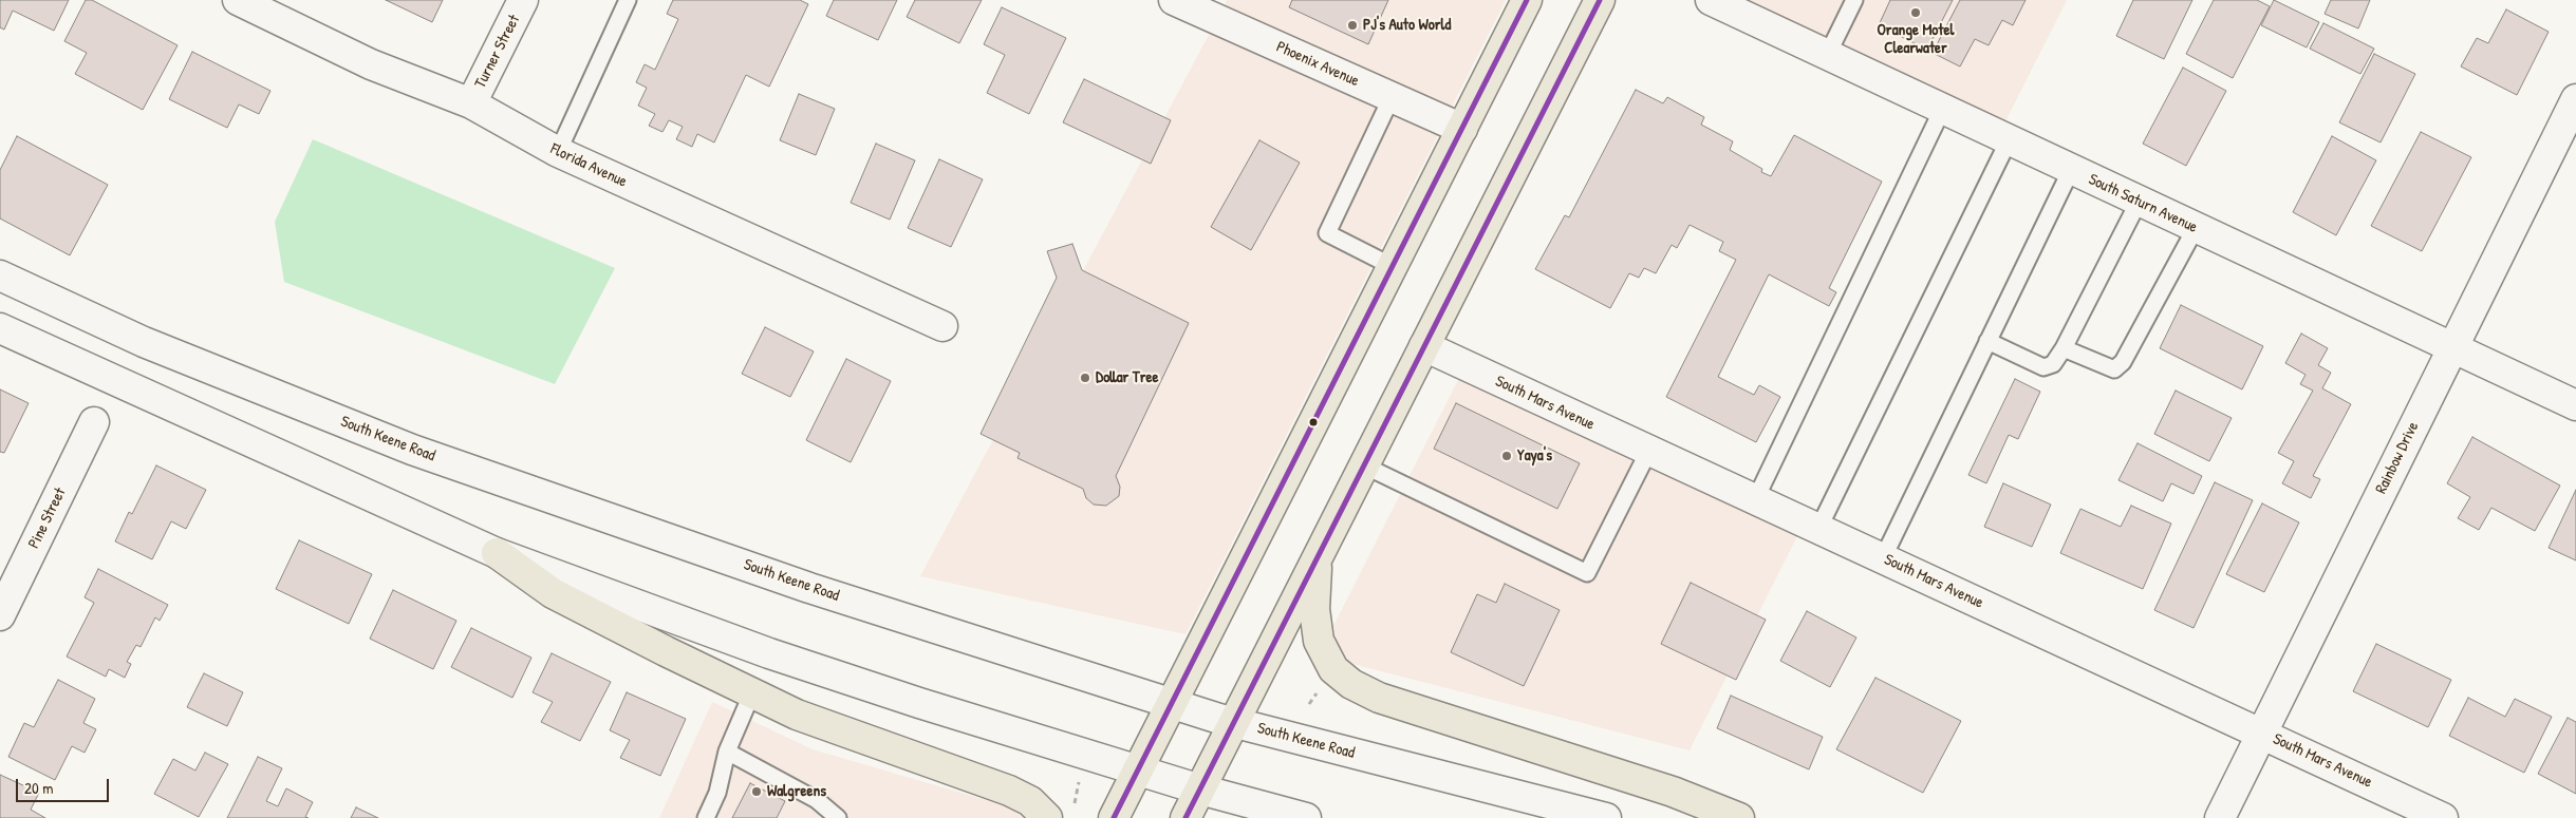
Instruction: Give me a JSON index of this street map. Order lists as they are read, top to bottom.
{
  "streets": {
    "street": [
      "Turner Street",
      "Phoenix Avenue",
      "Florida Avenue",
      "South Saturn Avenue",
      "South Mars Avenue",
      "South Keene Road",
      "Rainbow Drive",
      "Pine Street"
    ]
  },
  "crossings": [
    ["Turner Street", "Florida Avenue"],
    ["South Saturn Avenue", "Rainbow Drive"],
    ["South Mars Avenue", "Rainbow Drive"]
  ],
  "places": [
    "Orange Motel Clearwater",
    "PJ's Auto World",
    "Dollar Tree",
    "Yaya's",
    "Walgreens"
  ],
  "scale_bar": "20 m"
}
